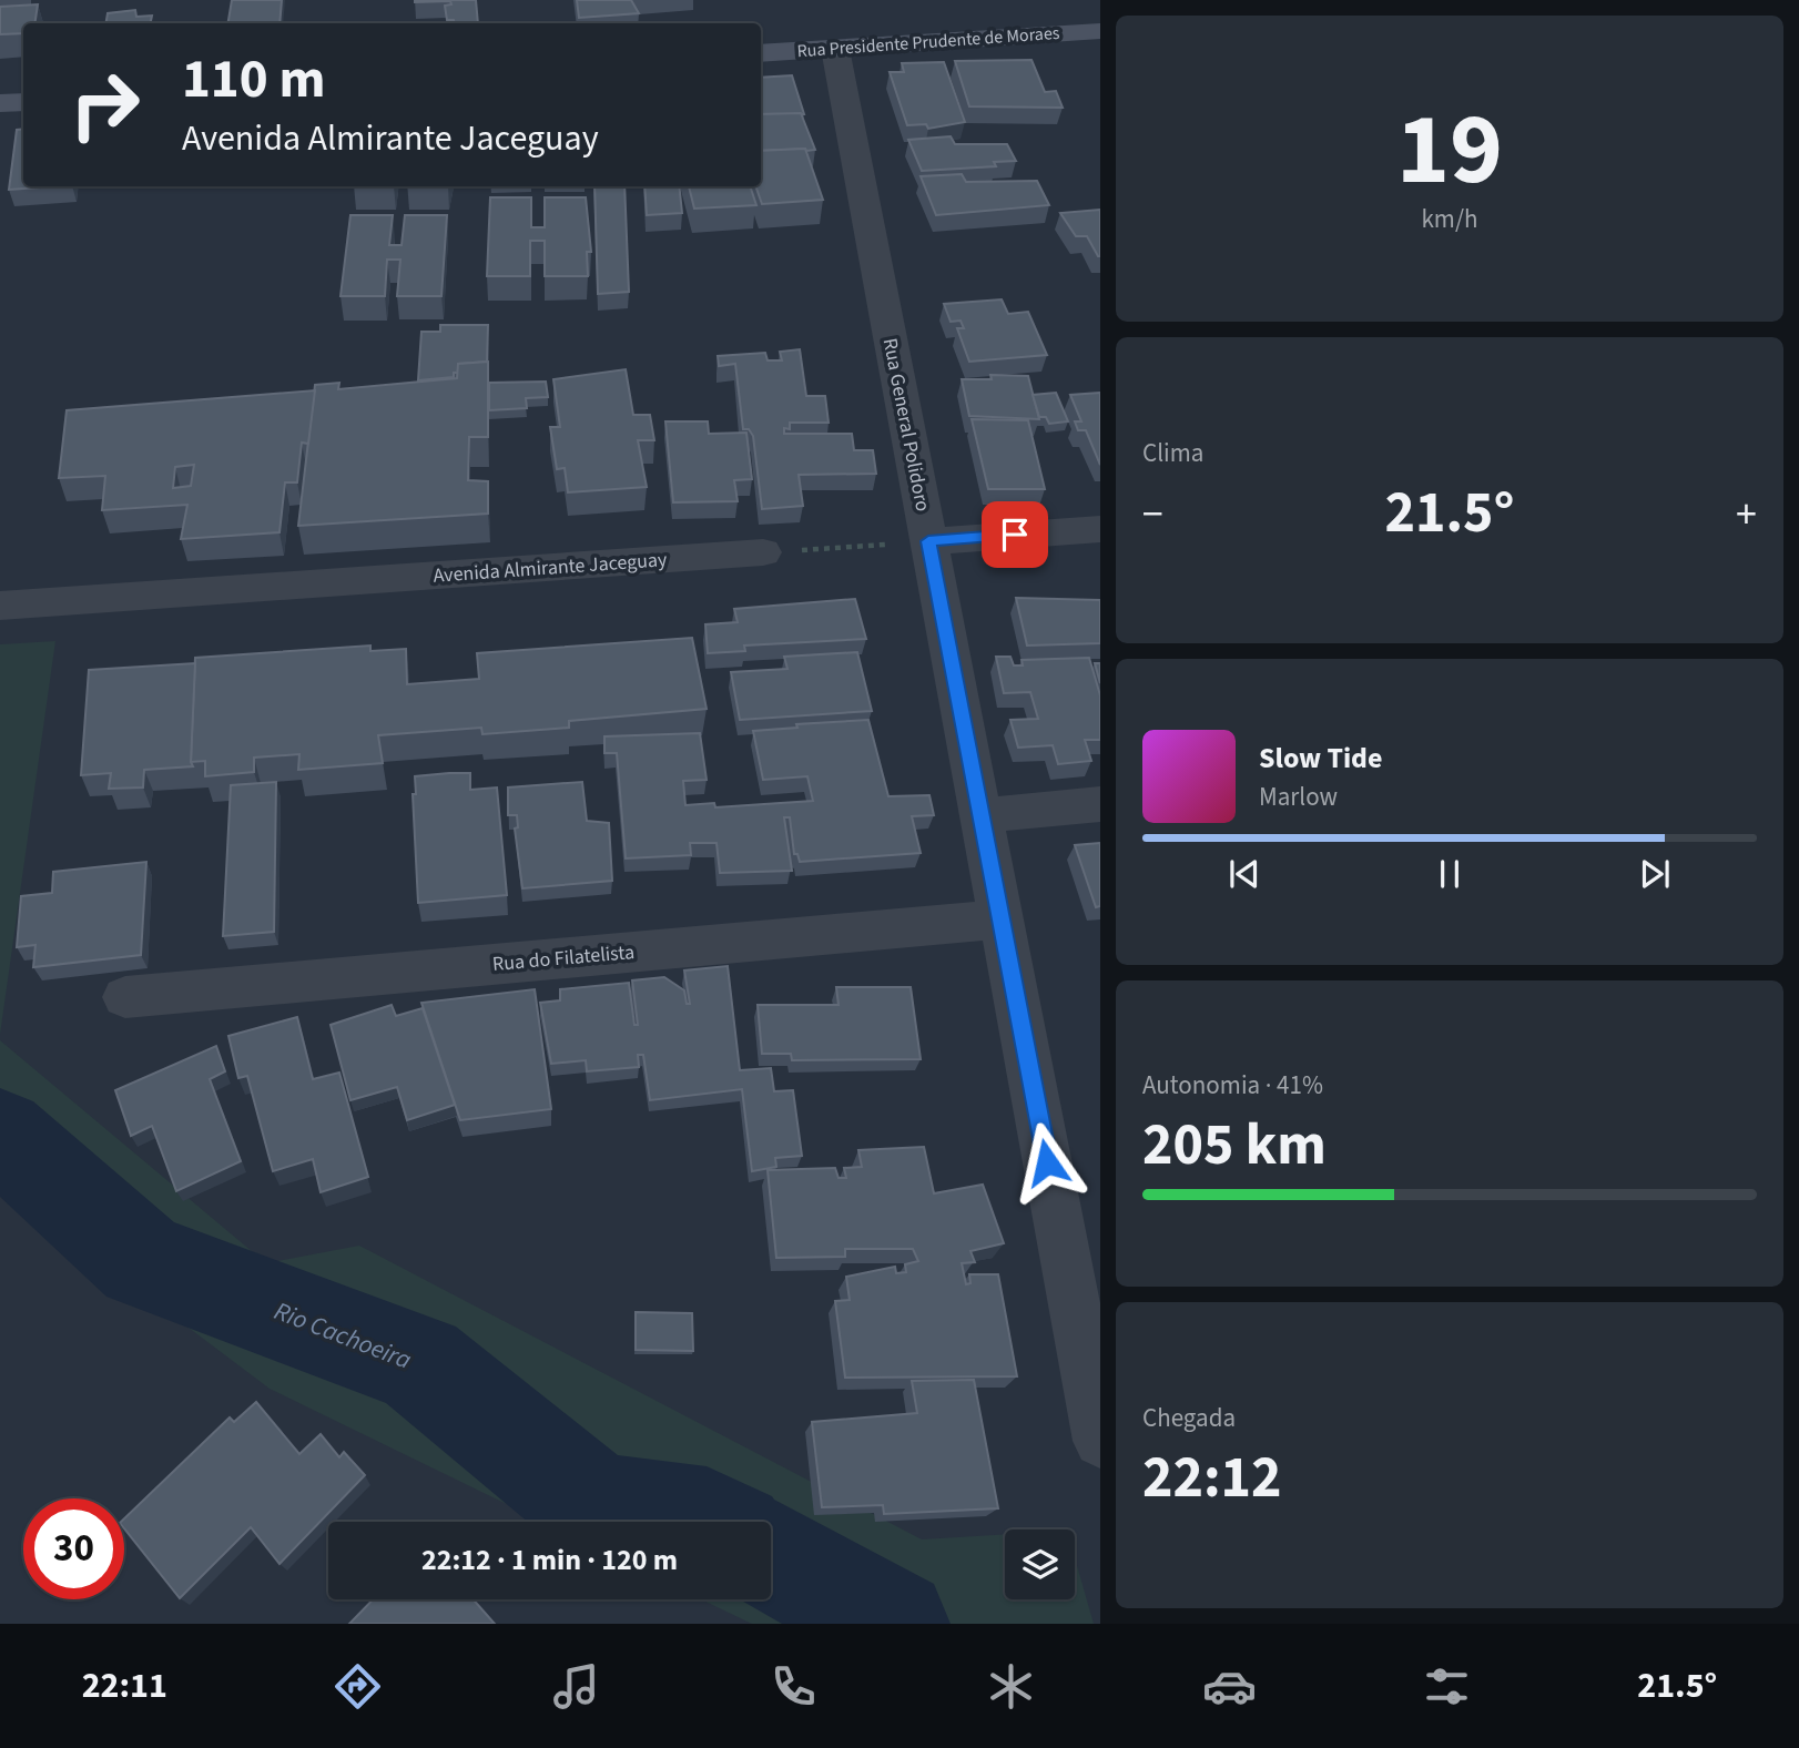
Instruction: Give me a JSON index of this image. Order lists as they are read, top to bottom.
{
  "streets": {
    "main road": ["Rua Presidente Prudente de Moraes"],
    "street": ["Rua General Polidoro", "Avenida Almirante Jaceguay", "Rua do Filatelista"]
  },
  "crossings": [
    ["Rua Presidente Prudente de Moraes", "Rua General Polidoro"],
    ["Rua General Polidoro", "Rua do Filatelista"]
  ],
  "water": ["Rio Cachoeira"],
  "page": {
    "tile": [
      ["19", "km/h"],
      "Clima",
      ["Autonomia · 41%", "205 km"],
      ["Chegada", "22:12"]
    ],
    "turn": ["110 m", "Avenida Almirante Jaceguay"],
    "heat": ["−", "21.5°", "+"],
    "song": ["Slow Tide", "Marlow"],
    "limit": "30",
    "trip": "22:12 · 1 min · 120 m",
    "tabs": ["22:11", "21.5°"]
  }
}
